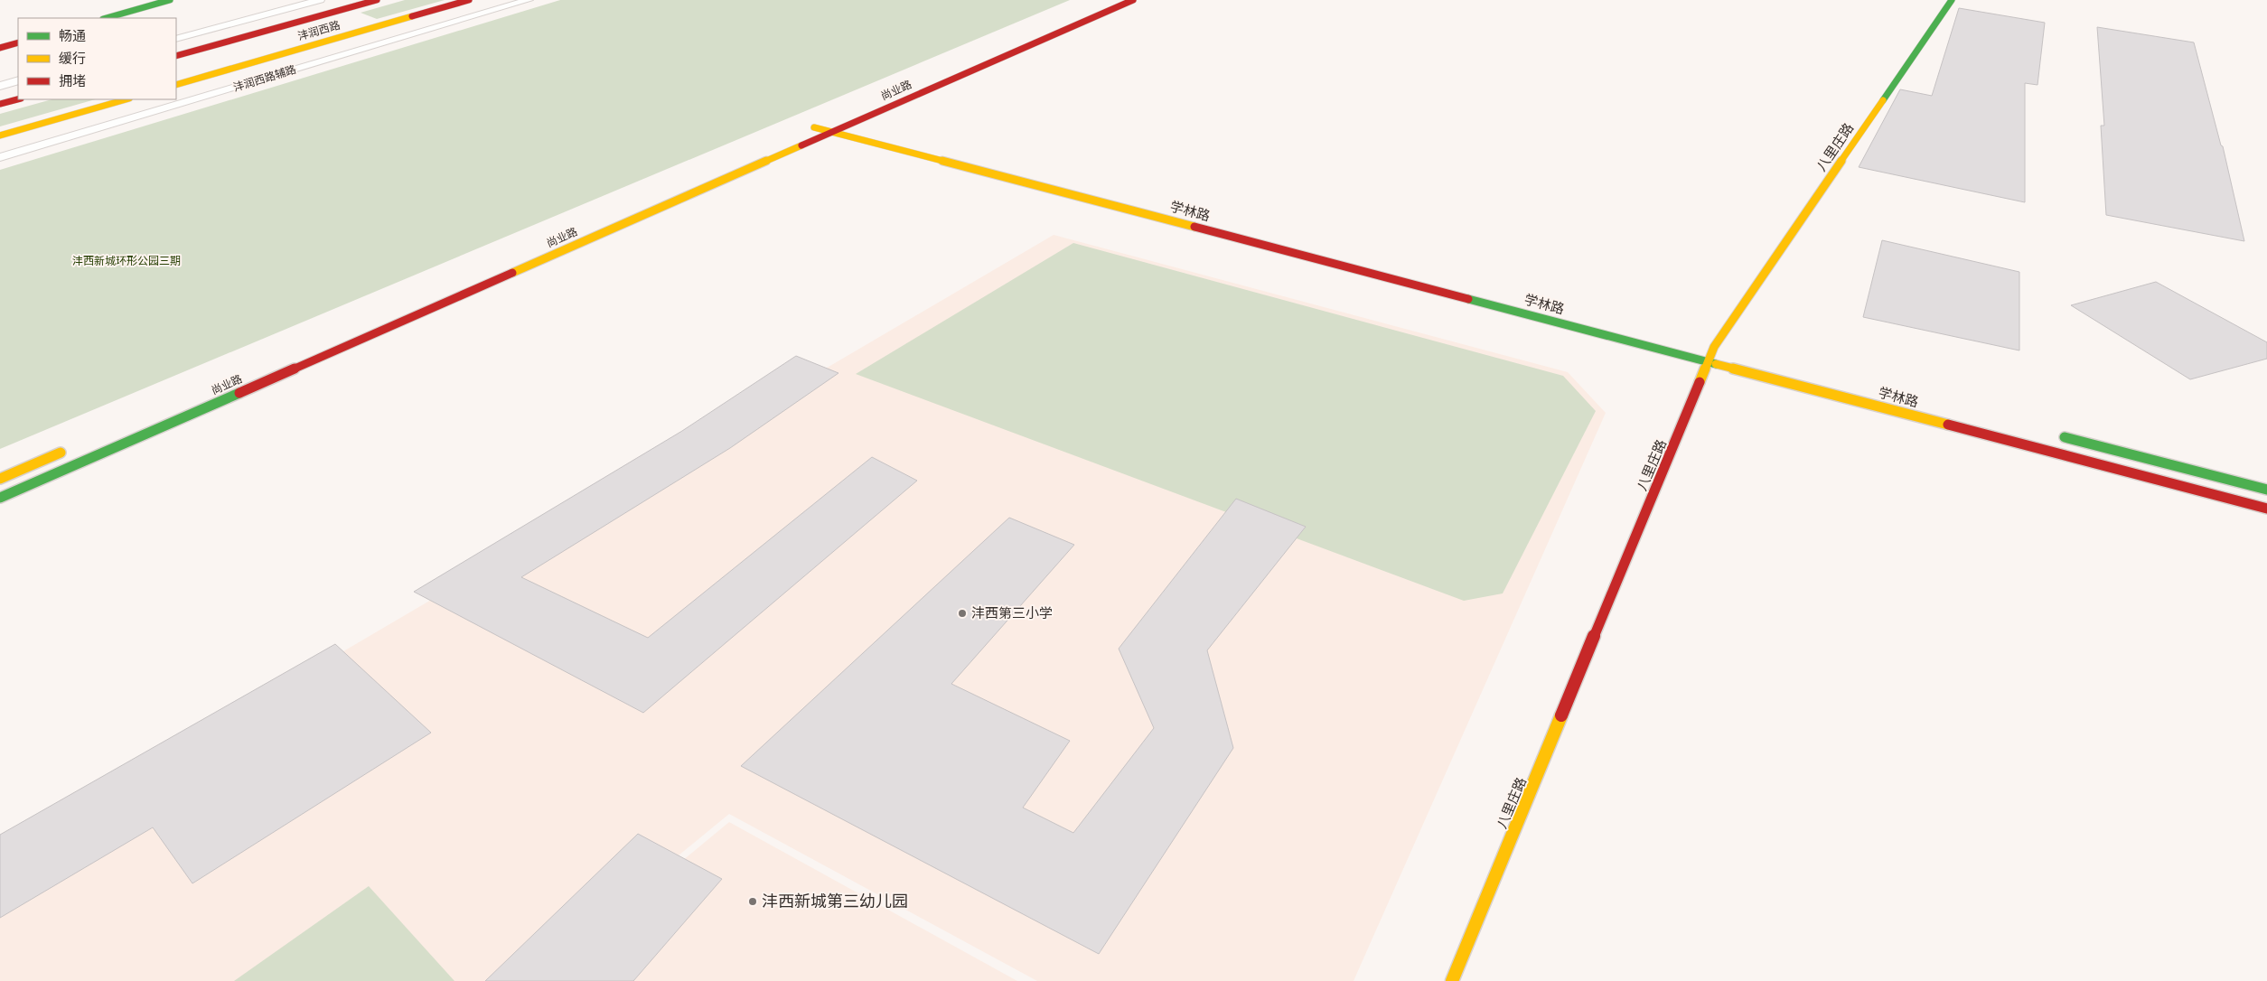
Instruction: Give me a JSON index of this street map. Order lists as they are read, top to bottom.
{
  "streets": {
    "street": [
      "沣润西路",
      "尚业路",
      "八里庄路",
      "学林路"
    ],
    "lane": ["沣润西路辅路"]
  },
  "crossings": [
    ["尚业路", "学林路"],
    ["八里庄路", "学林路"]
  ],
  "parks": ["沣西新城环形公园三期"],
  "places": ["沣西第三小学", "沣西新城第三幼儿园"],
  "legend": ["畅通", "缓行", "拥堵"]
}
